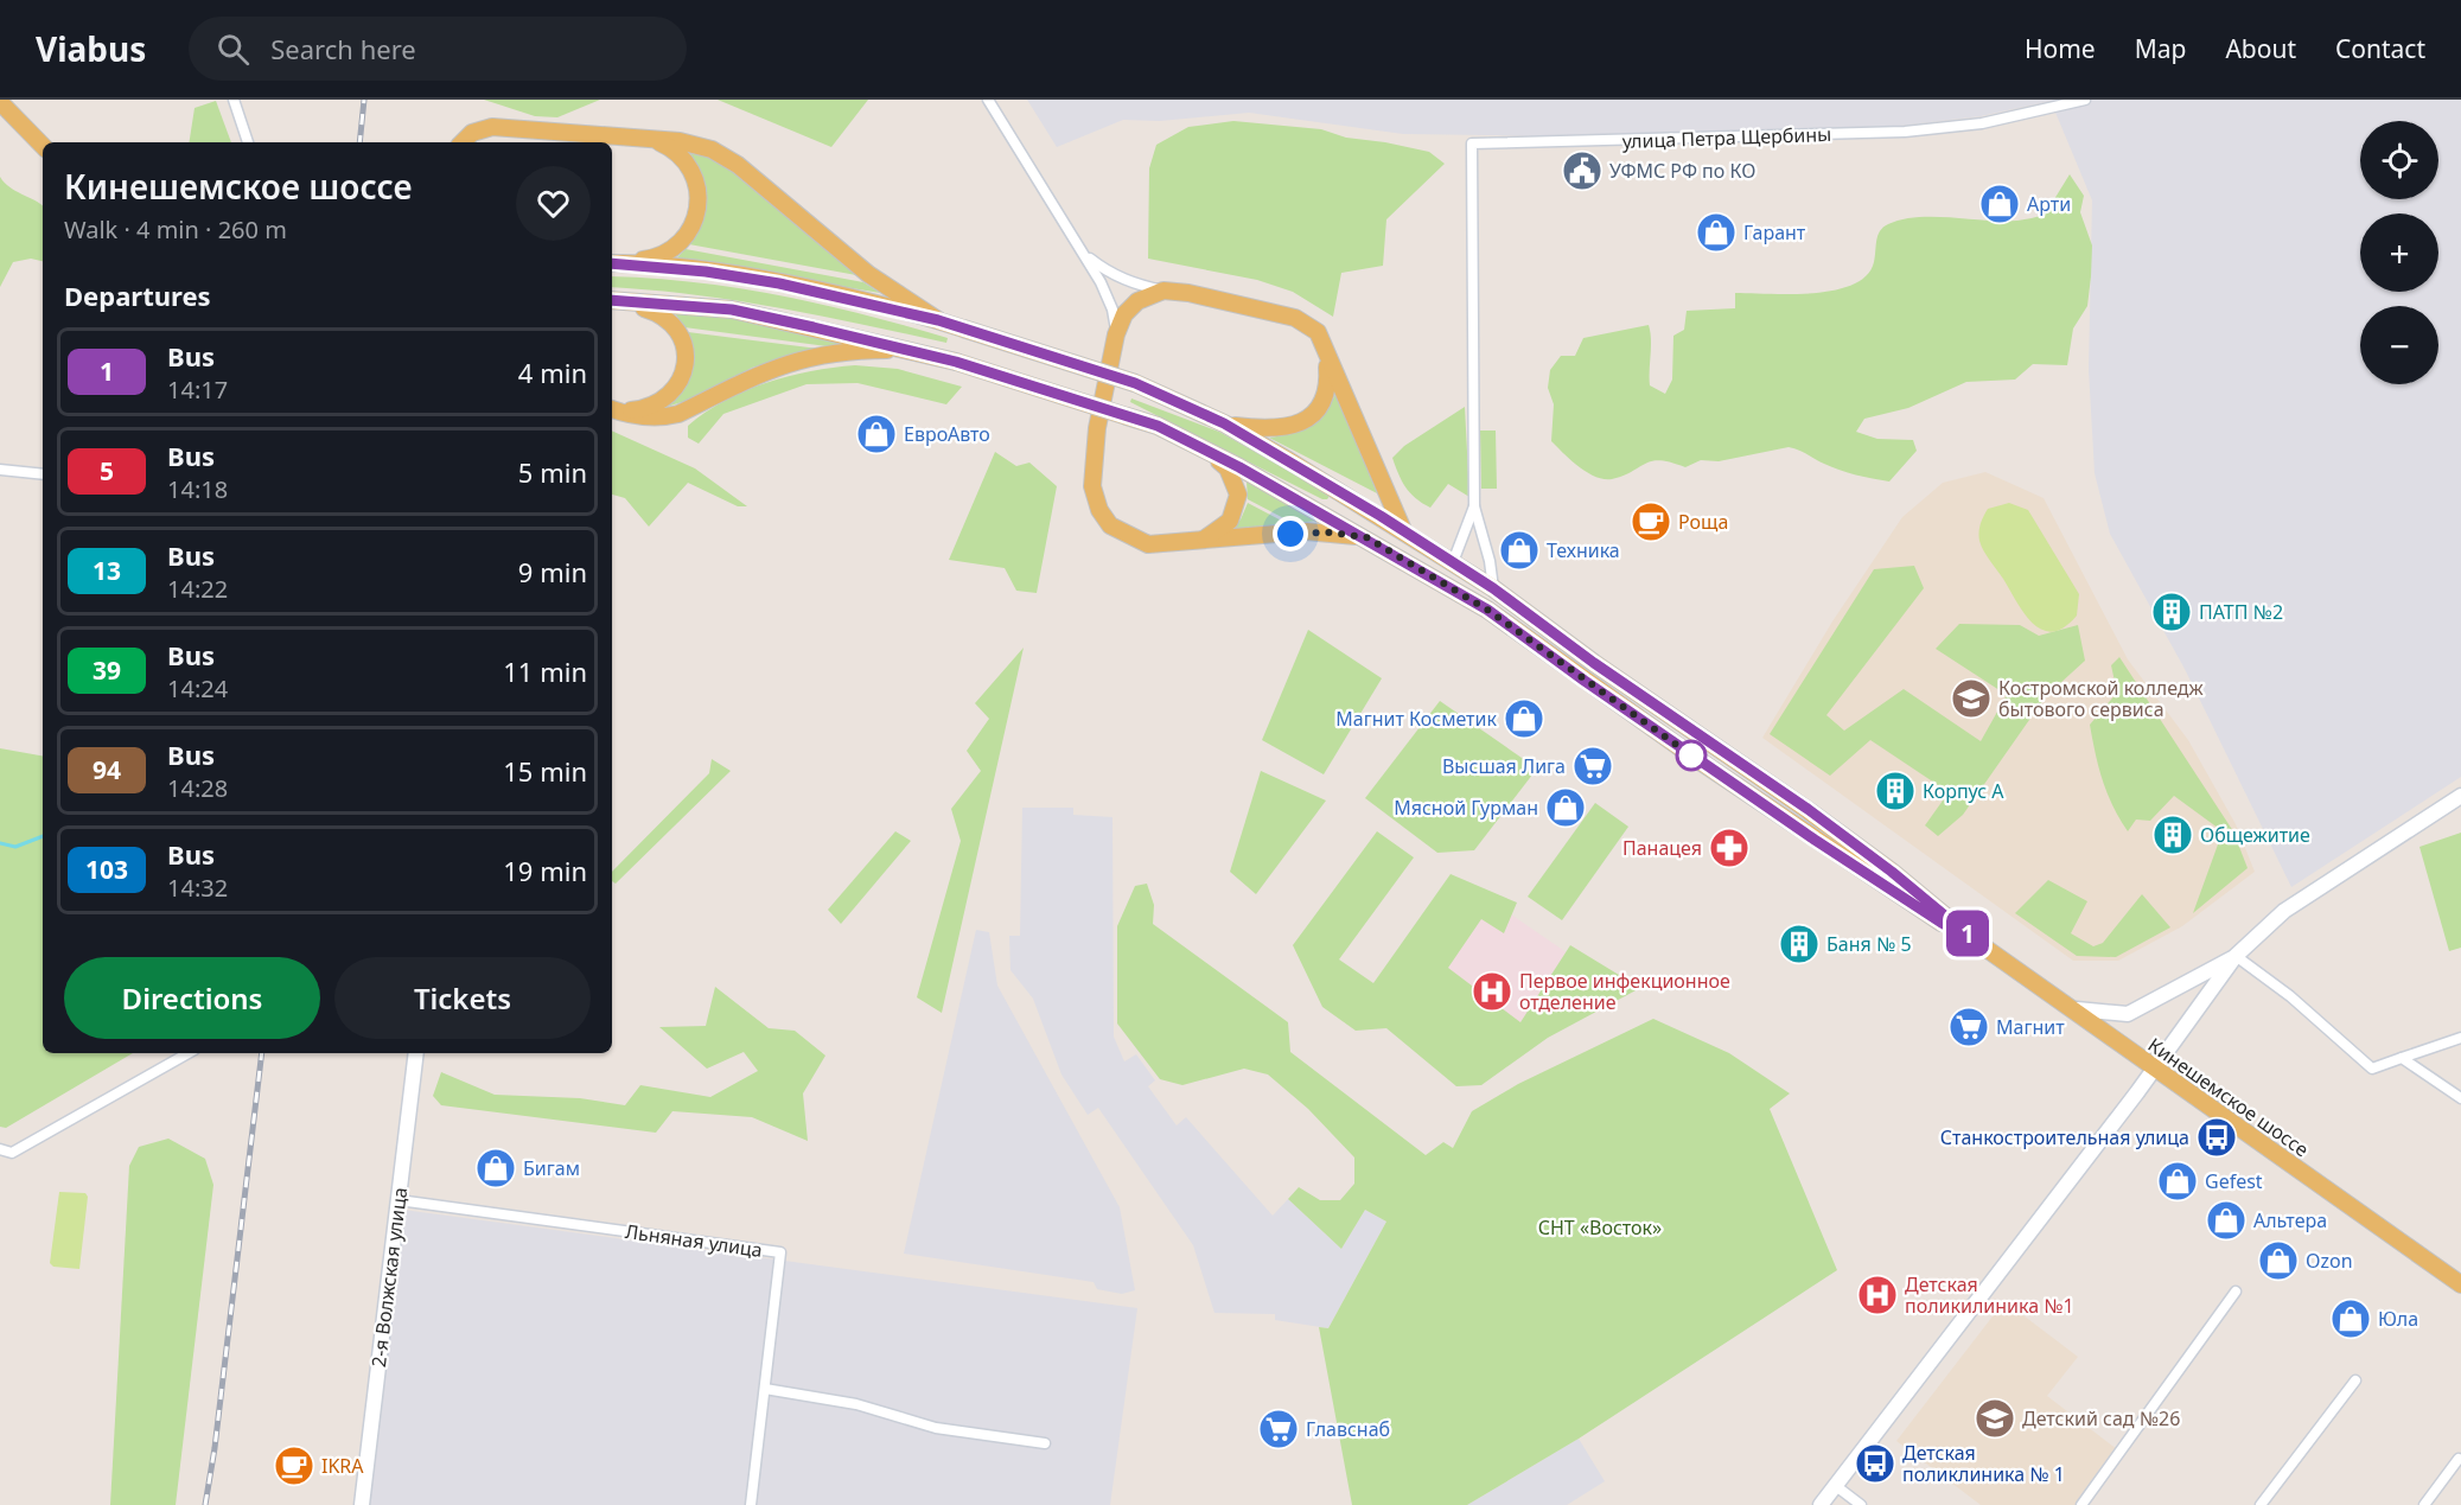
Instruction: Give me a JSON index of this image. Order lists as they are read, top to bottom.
{
  "streets": {
    "main road": ["Кинешемское шоссе"],
    "street": ["улица Петра Щербины", "Льняная улица", "2-я Волжская улица"]
  },
  "crossings": [
    ["улица Петра Щербины", "Кинешемское шоссе"],
    ["Льняная улица", "2-я Волжская улица"]
  ],
  "parks": ["СНТ «Восток»"],
  "places": {
    "public building": ["УФМС РФ по КО"],
    "shop": [
      "Арти",
      "Гарант",
      "ЕвроАвто",
      "Техника",
      "Магнит Косметик",
      "Мясной Гурман",
      "Бигам",
      "Gefest",
      "Альтера",
      "Ozon",
      "Юла"
    ],
    "cafe": ["Роща", "IKRA"],
    "building": [
      "ПАТП №2",
      "Корпус А",
      "Общежитие",
      "Баня № 5"
    ],
    "school or university": ["Костромской колледж бытового сервиса", "Детский сад №26"],
    "supermarket": ["Высшая Лига", "Магнит", "Главснаб"],
    "pharmacy": ["Панацея"],
    "hospital": ["Первое инфекционное отделение", "Детская поликилиника №1"],
    "bus stop": ["Станкостроительная улица", "Детская поликлиника № 1"]
  },
  "lines": ["bus line 1"],
  "page": {
    "header": "Viabus",
    "search": "Search here",
    "nav": [
      "Home",
      "Map",
      "About",
      "Contact"
    ],
    "on_map": "1",
    "map_buttons": ["+", "−"],
    "heading": [
      ["Кинешемское шоссе", "Walk · 4 min · 260 m"],
      "Departures"
    ],
    "list": [
      {
        "mark": "1",
        "name": "Bus",
        "note": "14:17",
        "value": "4 min"
      },
      {
        "mark": "5",
        "name": "Bus",
        "note": "14:18",
        "value": "5 min"
      },
      {
        "mark": "13",
        "name": "Bus",
        "note": "14:22",
        "value": "9 min"
      },
      {
        "mark": "39",
        "name": "Bus",
        "note": "14:24",
        "value": "11 min"
      },
      {
        "mark": "94",
        "name": "Bus",
        "note": "14:28",
        "value": "15 min"
      },
      {
        "mark": "103",
        "name": "Bus",
        "note": "14:32",
        "value": "19 min"
      }
    ],
    "buttons": ["Directions", "Tickets"]
  }
}
